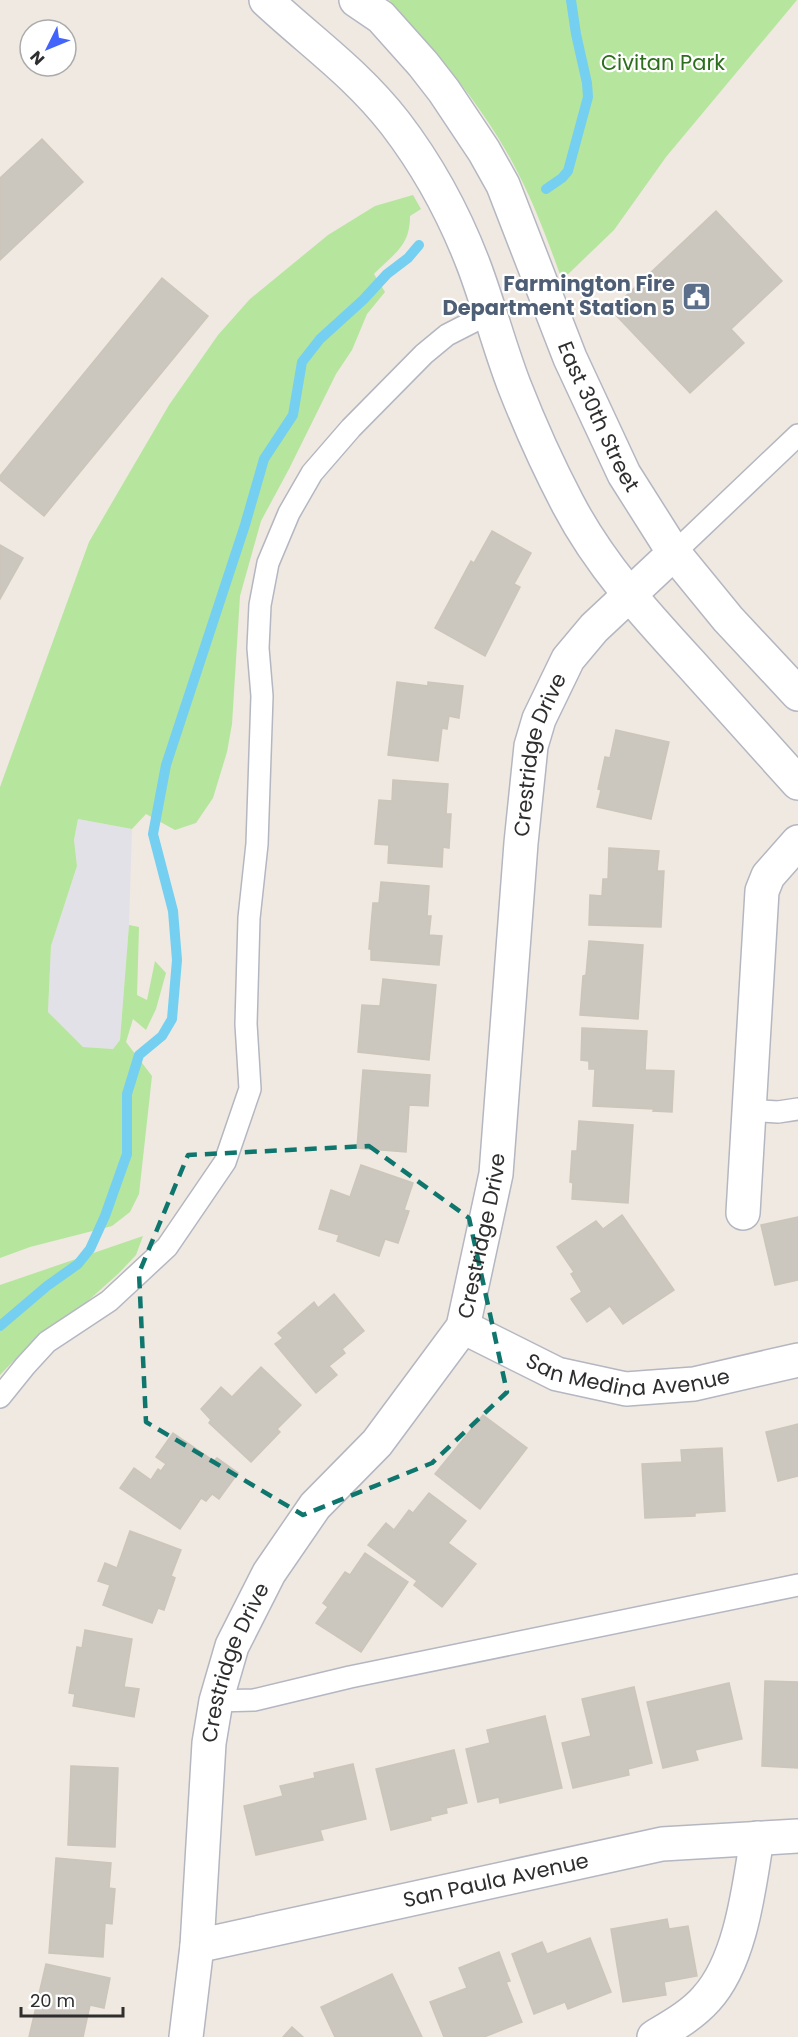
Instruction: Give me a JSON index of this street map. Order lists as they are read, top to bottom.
{
  "streets": {
    "street": [
      "East 30th Street",
      "Crestridge Drive",
      "San Medina Avenue",
      "San Paula Avenue"
    ]
  },
  "crossings": [
    ["East 30th Street", "Crestridge Drive"],
    ["Crestridge Drive", "San Medina Avenue"],
    ["Crestridge Drive", "San Paula Avenue"]
  ],
  "parks": ["Civitan Park"],
  "places": {
    "public building": ["Farmington Fire Department Station 5"]
  },
  "scale_bar": "20 m",
  "north": "bottom left"
}
